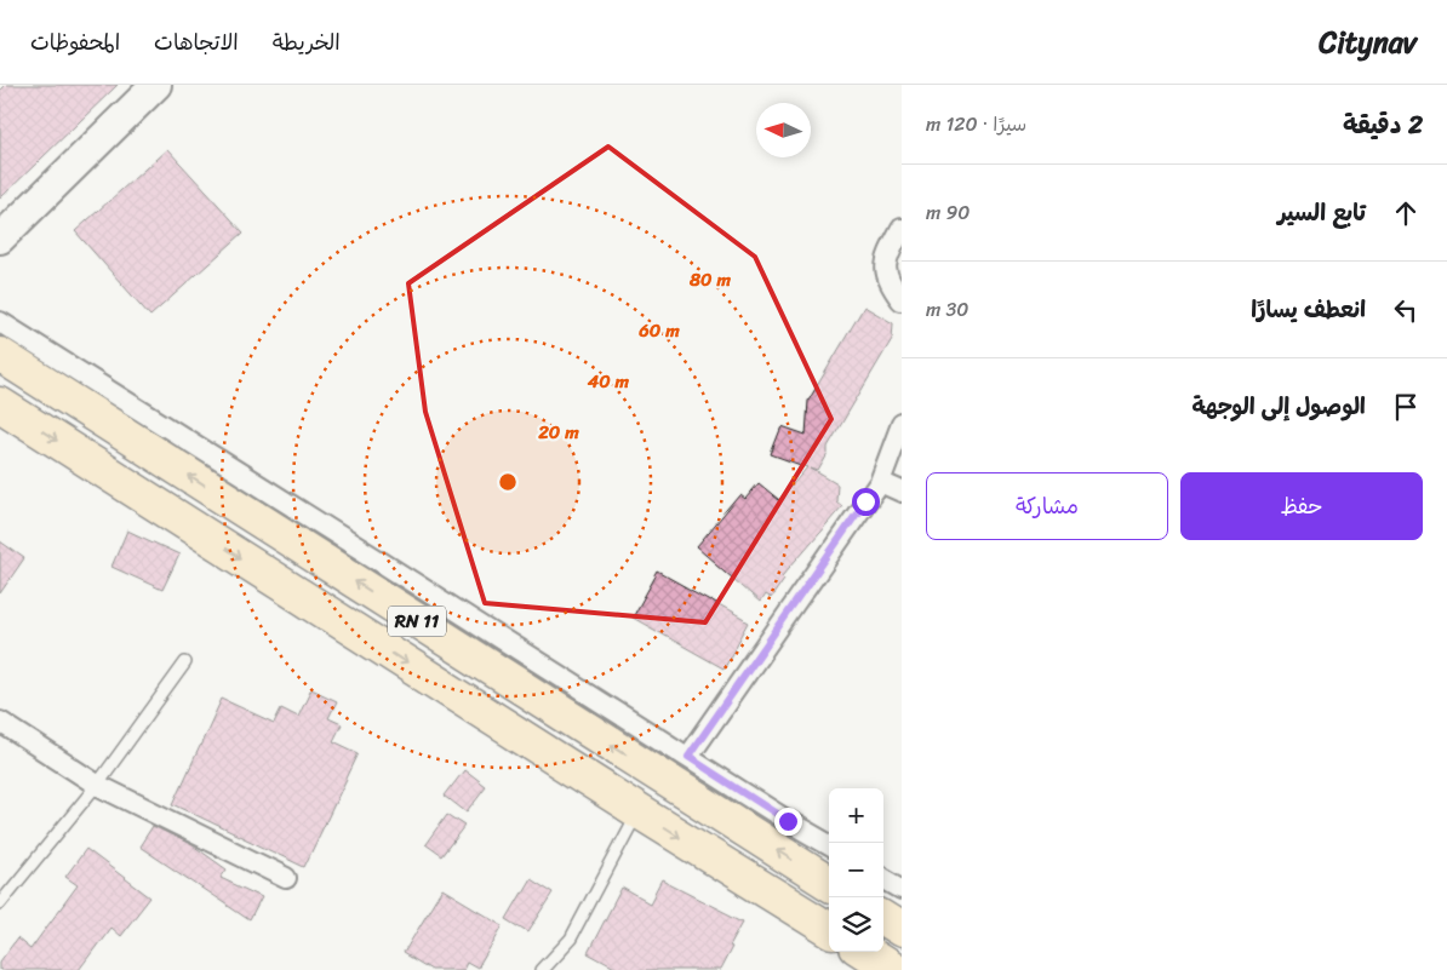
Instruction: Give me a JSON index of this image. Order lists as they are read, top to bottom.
{
  "streets": {
    "highway": ["RN 11"]
  },
  "north": "left",
  "page": {
    "header": "Citynav",
    "nav": ["الخريطة", "الاتجاهات", "المحفوظات"],
    "heading": ["2 دقيقة", "سيرًا · 120 m"],
    "list": [
      ["تابع السير", "90 m"],
      ["انعطف يسارًا", "30 m"],
      "الوصول إلى الوجهة"
    ],
    "buttons": ["حفظ", "مشاركة"],
    "map_buttons": ["+", "−"]
  },
  "rings": [
    "80 m",
    "60 m",
    "40 m",
    "20 m"
  ]
}
